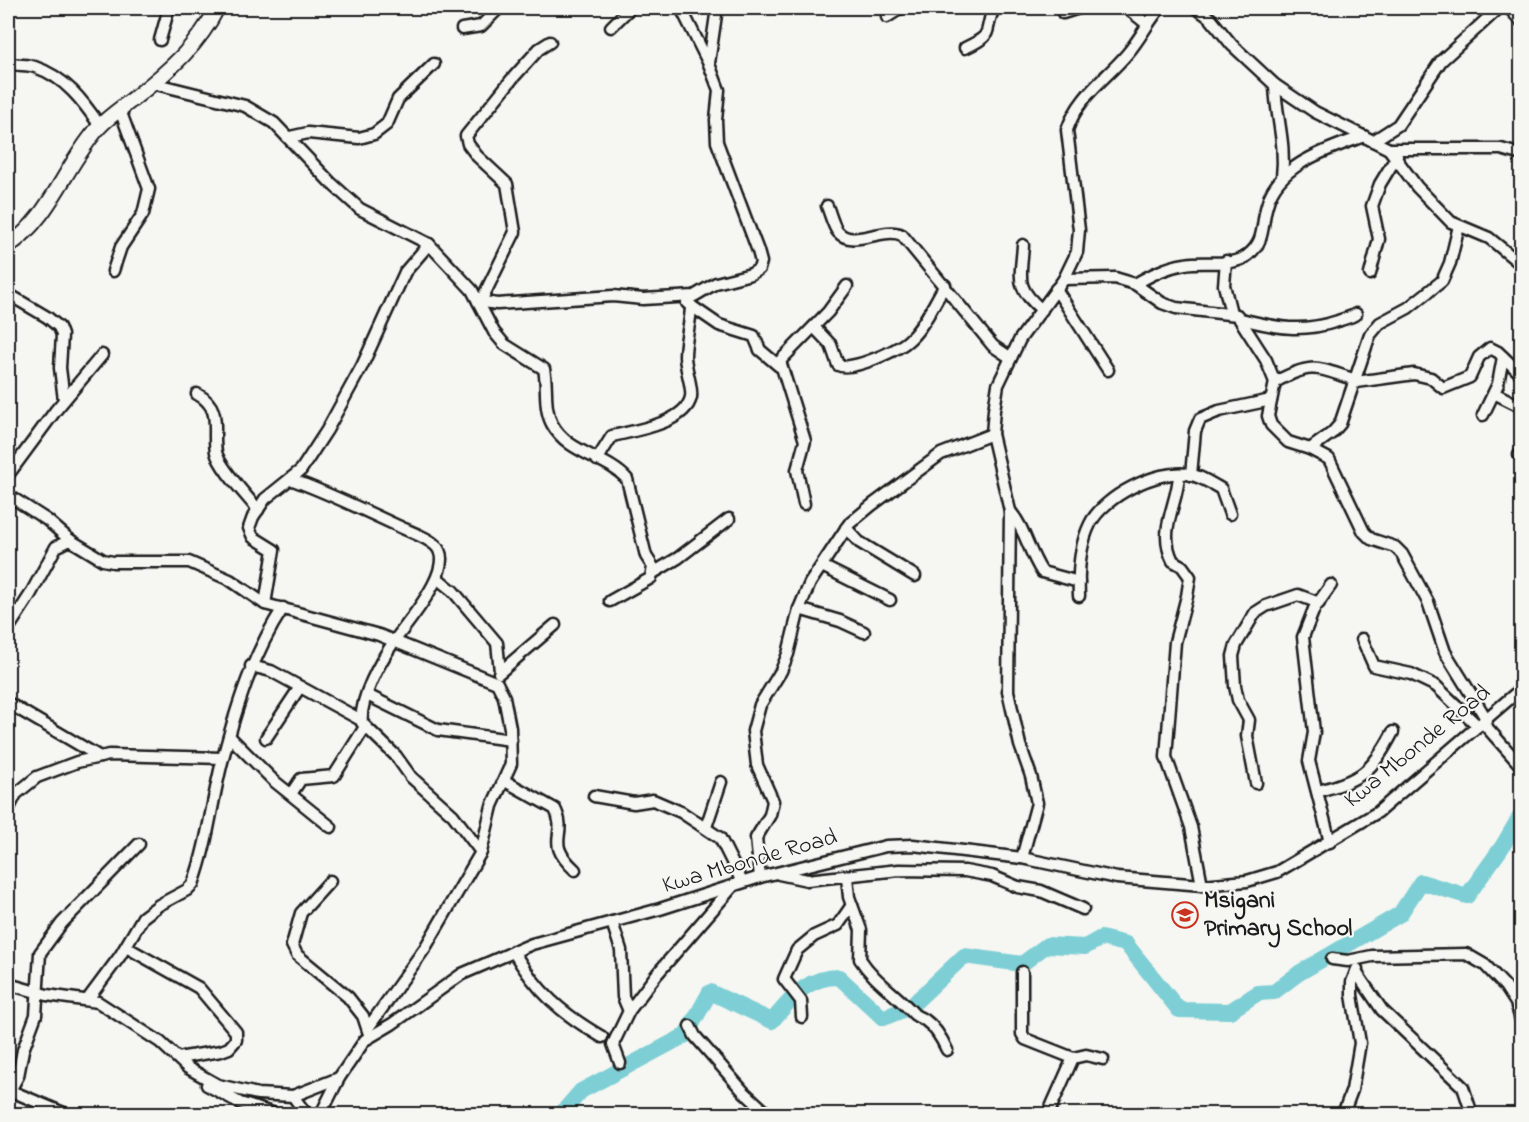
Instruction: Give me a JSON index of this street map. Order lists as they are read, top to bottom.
{
  "streets": {
    "street": ["Kwa Mbonde Road"]
  },
  "places": {
    "school or university": ["Msigani Primary School"]
  }
}
